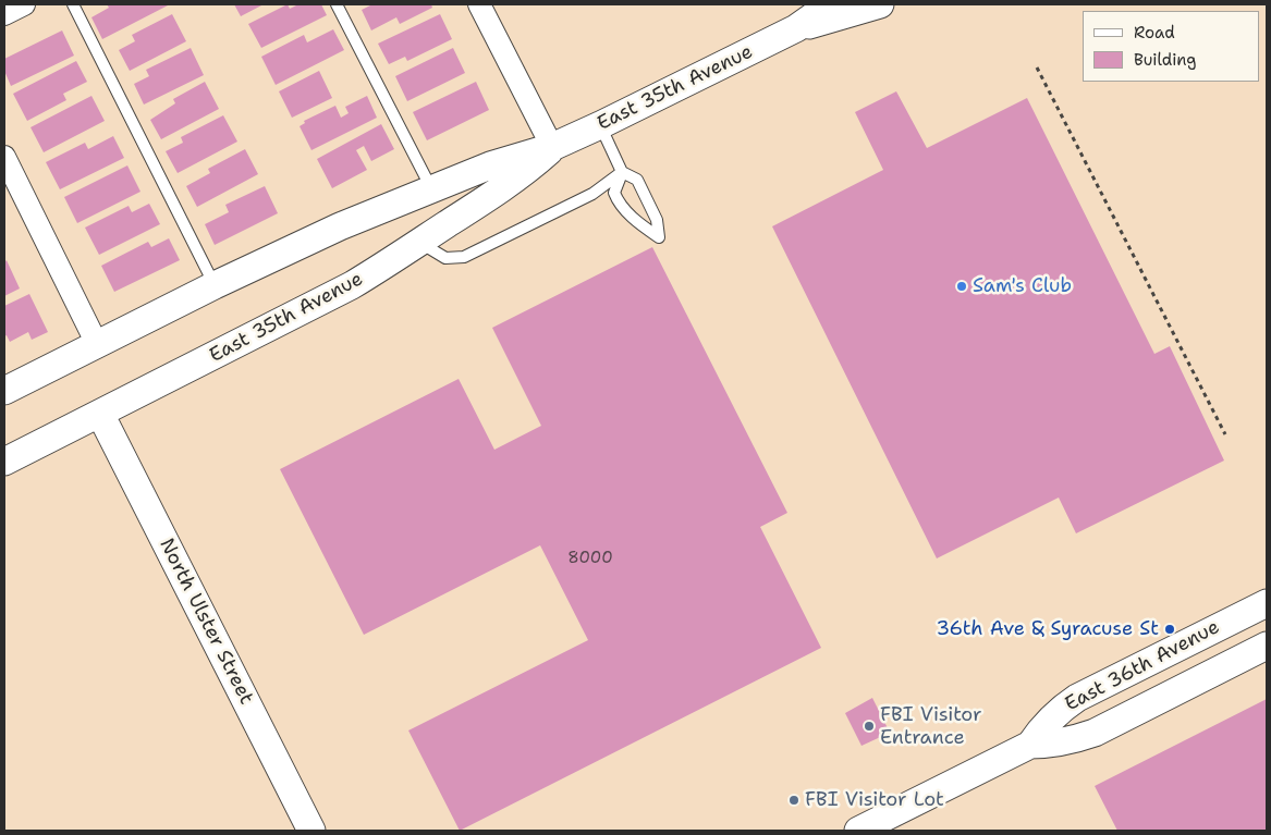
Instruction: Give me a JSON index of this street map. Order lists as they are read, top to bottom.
{
  "streets": {
    "street": ["East 35th Avenue", "North Ulster Street", "East 36th Avenue"]
  },
  "crossings": [
    ["East 35th Avenue", "North Ulster Street"]
  ],
  "places": [
    "Sam's Club",
    "36th Ave & Syracuse St",
    "FBI Visitor Entrance",
    "FBI Visitor Lot"
  ],
  "house_numbers": ["8000"],
  "legend": ["Road", "Building"]
}
